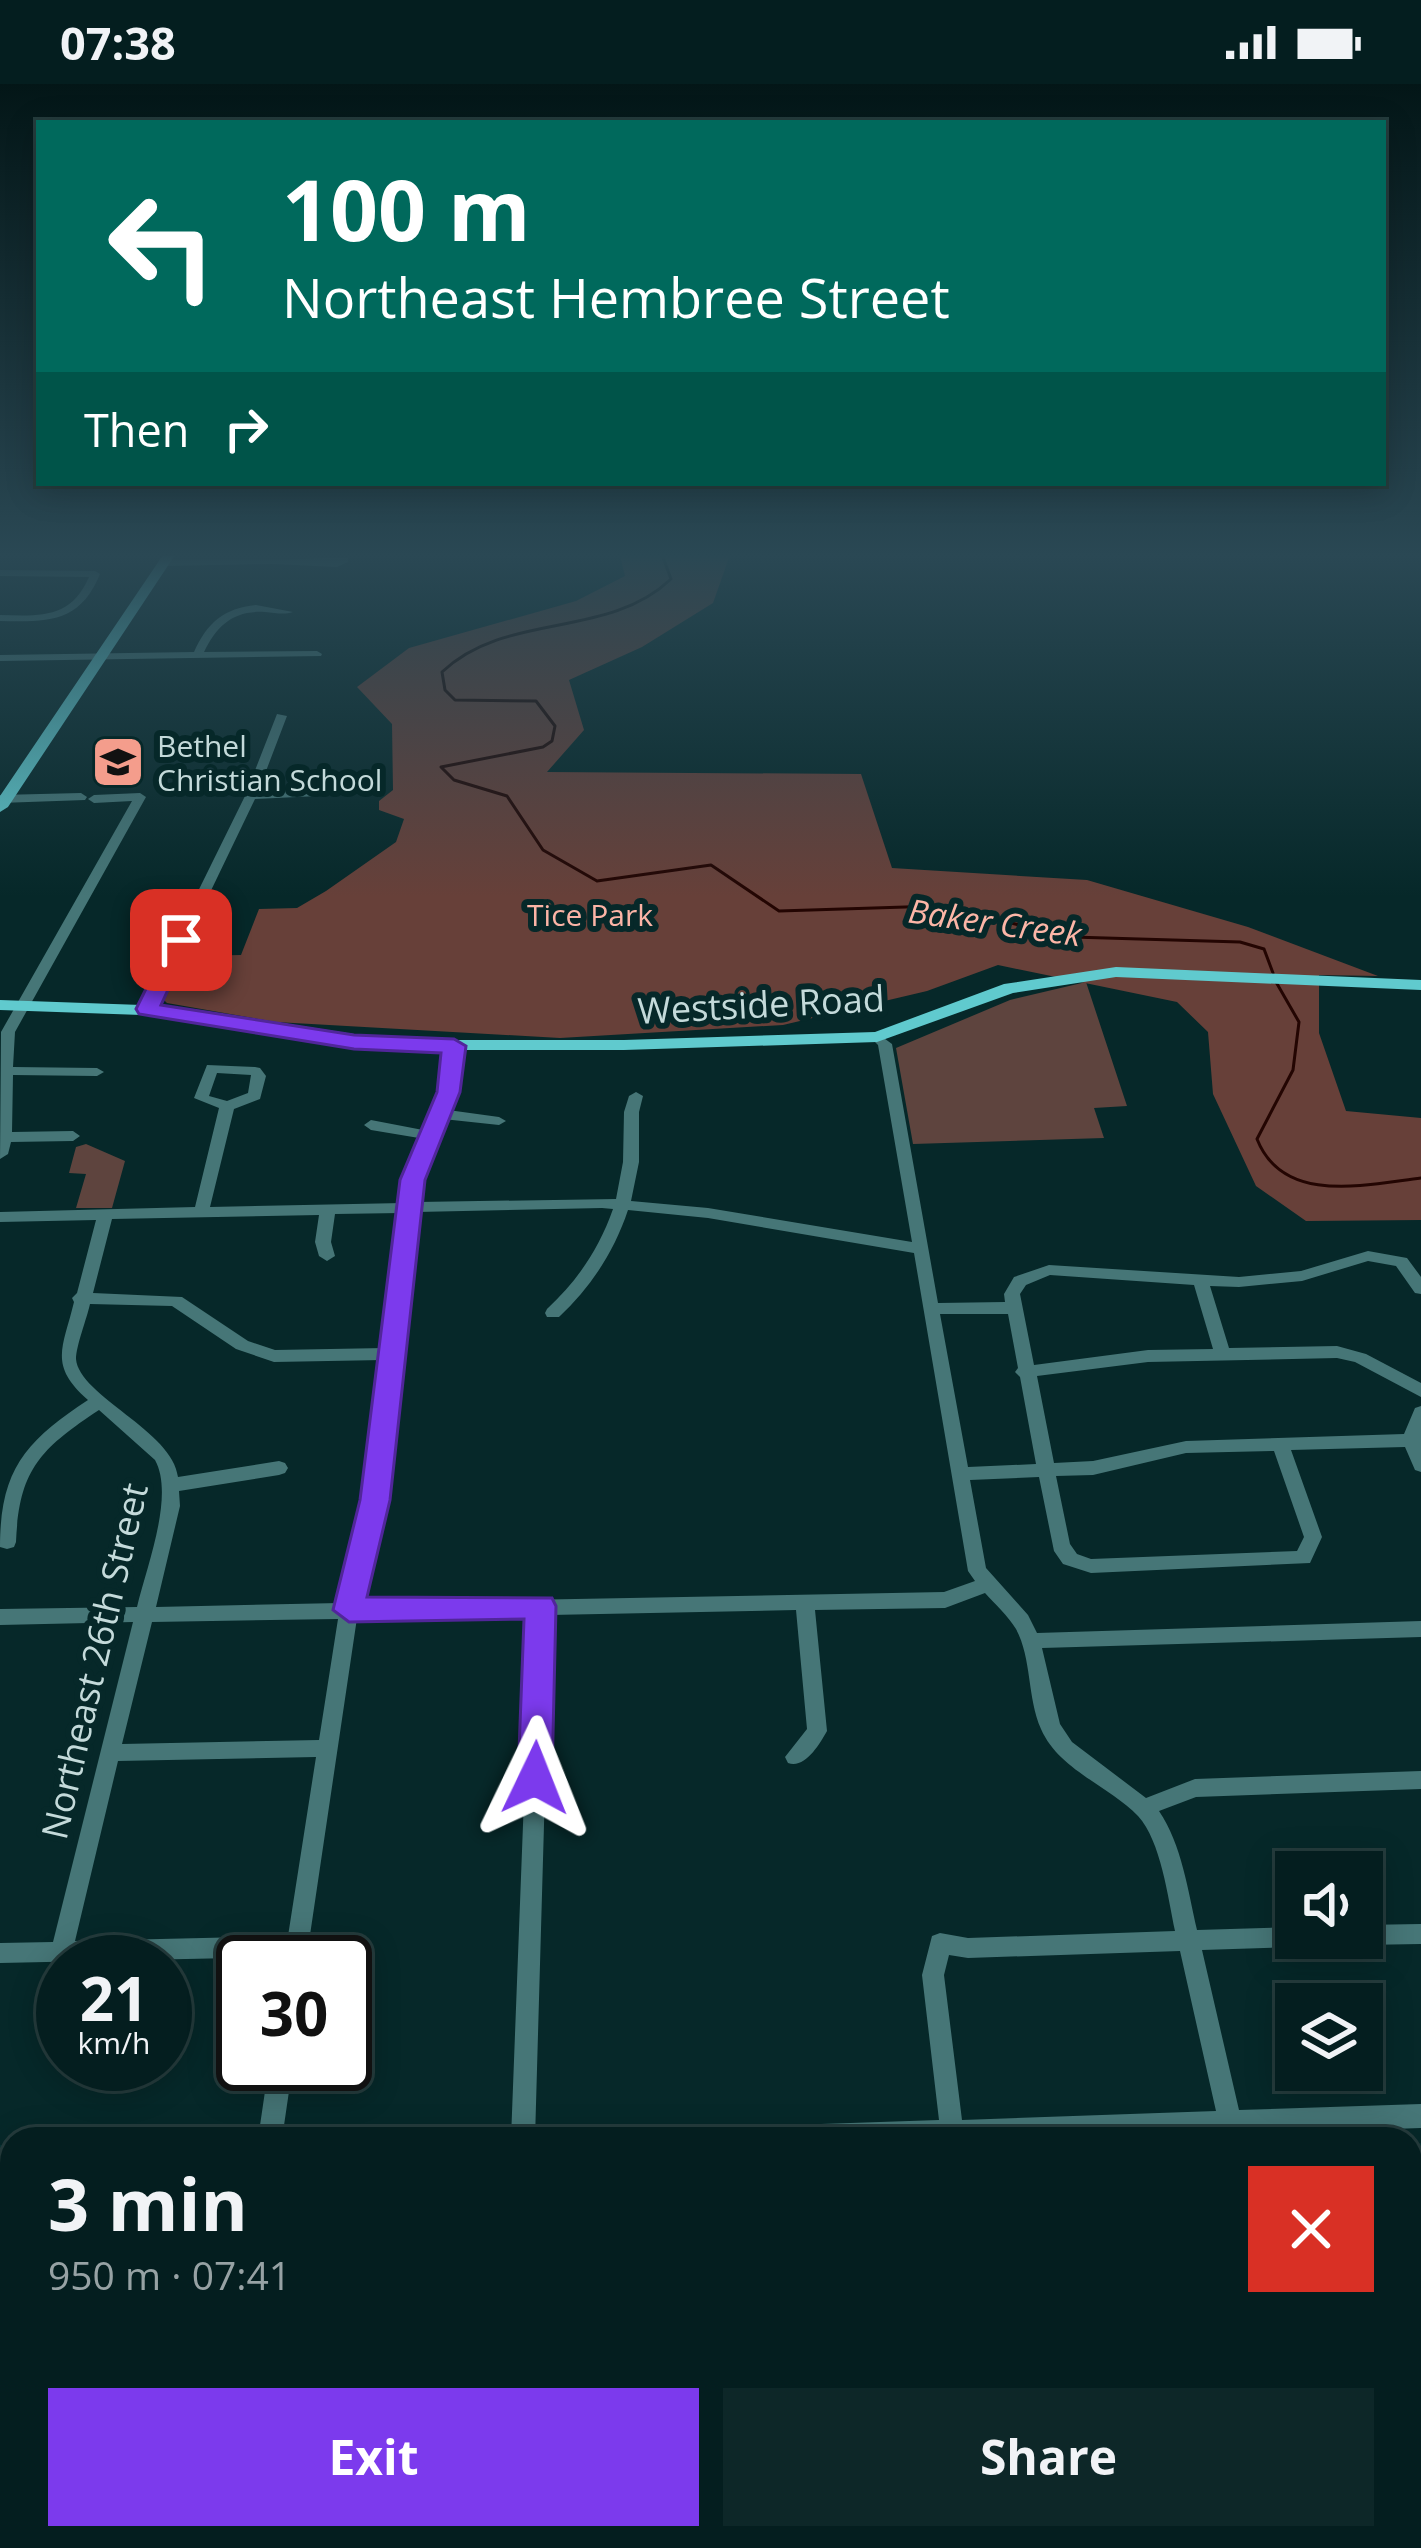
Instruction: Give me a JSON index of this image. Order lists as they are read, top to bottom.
{
  "streets": {
    "main road": ["Westside Road"],
    "street": ["Northeast 26th Street"]
  },
  "water": ["Baker Creek"],
  "parks": ["Tice Park"],
  "places": {
    "school or university": ["Bethel Christian School"]
  },
  "page": {
    "status": "07:38",
    "turn": ["100 m", "Northeast Hembree Street"],
    "then": "Then",
    "speed": "21 km/h",
    "limit": "30",
    "heading": ["3 min", "950 m · 07:41"],
    "buttons": ["Exit", "Share"]
  }
}
